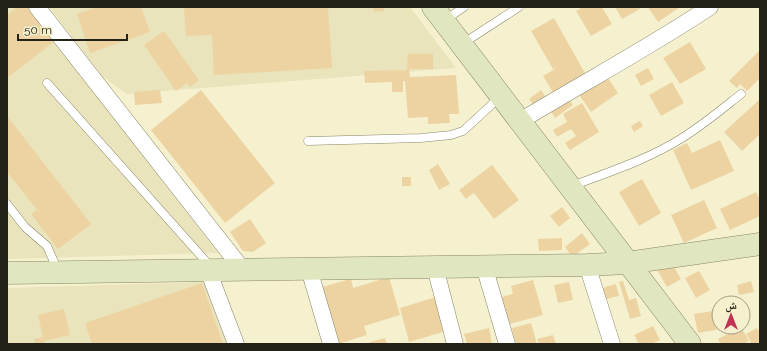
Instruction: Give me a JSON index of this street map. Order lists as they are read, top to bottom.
{
  "scale_bar": "50 m",
  "north": "top"
}
